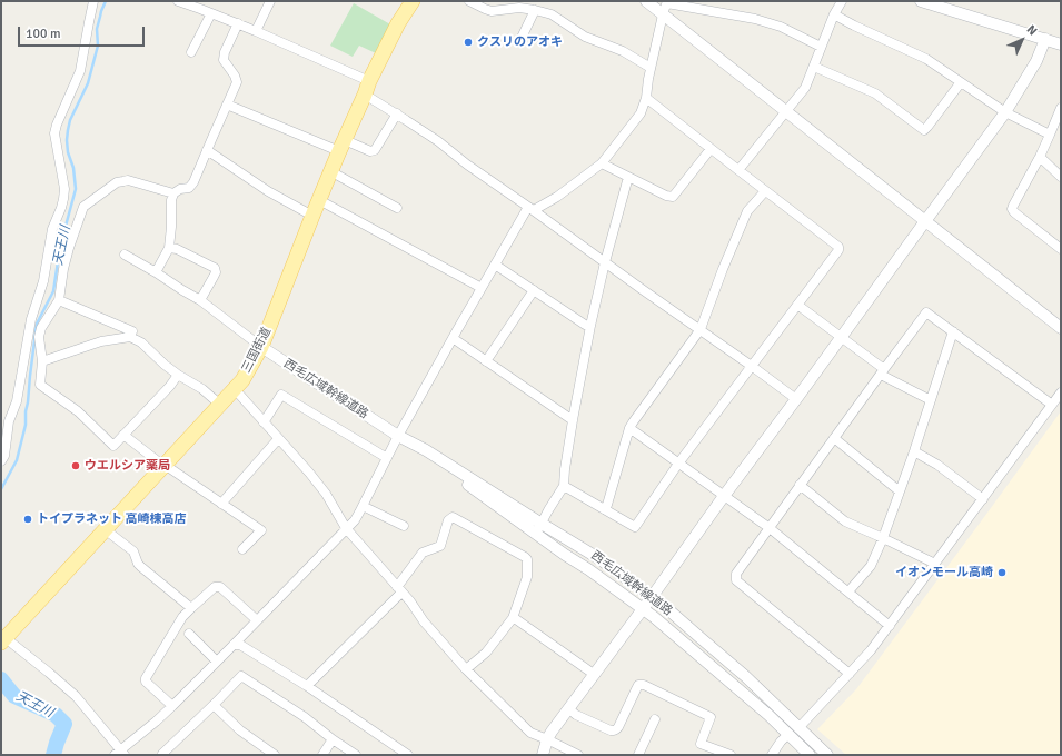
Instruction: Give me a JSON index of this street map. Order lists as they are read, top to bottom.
{
  "streets": {
    "main road": ["三国街道"],
    "street": ["西毛広域幹線道路"]
  },
  "crossings": [
    ["三国街道", "西毛広域幹線道路"]
  ],
  "water": ["天王川"],
  "places": [
    "クスリのアオキ",
    "ウエルシア薬局",
    "トイプラネット 高崎棟高店",
    "イオンモール高崎"
  ],
  "scale_bar": "100 m",
  "north": "top right"
}
